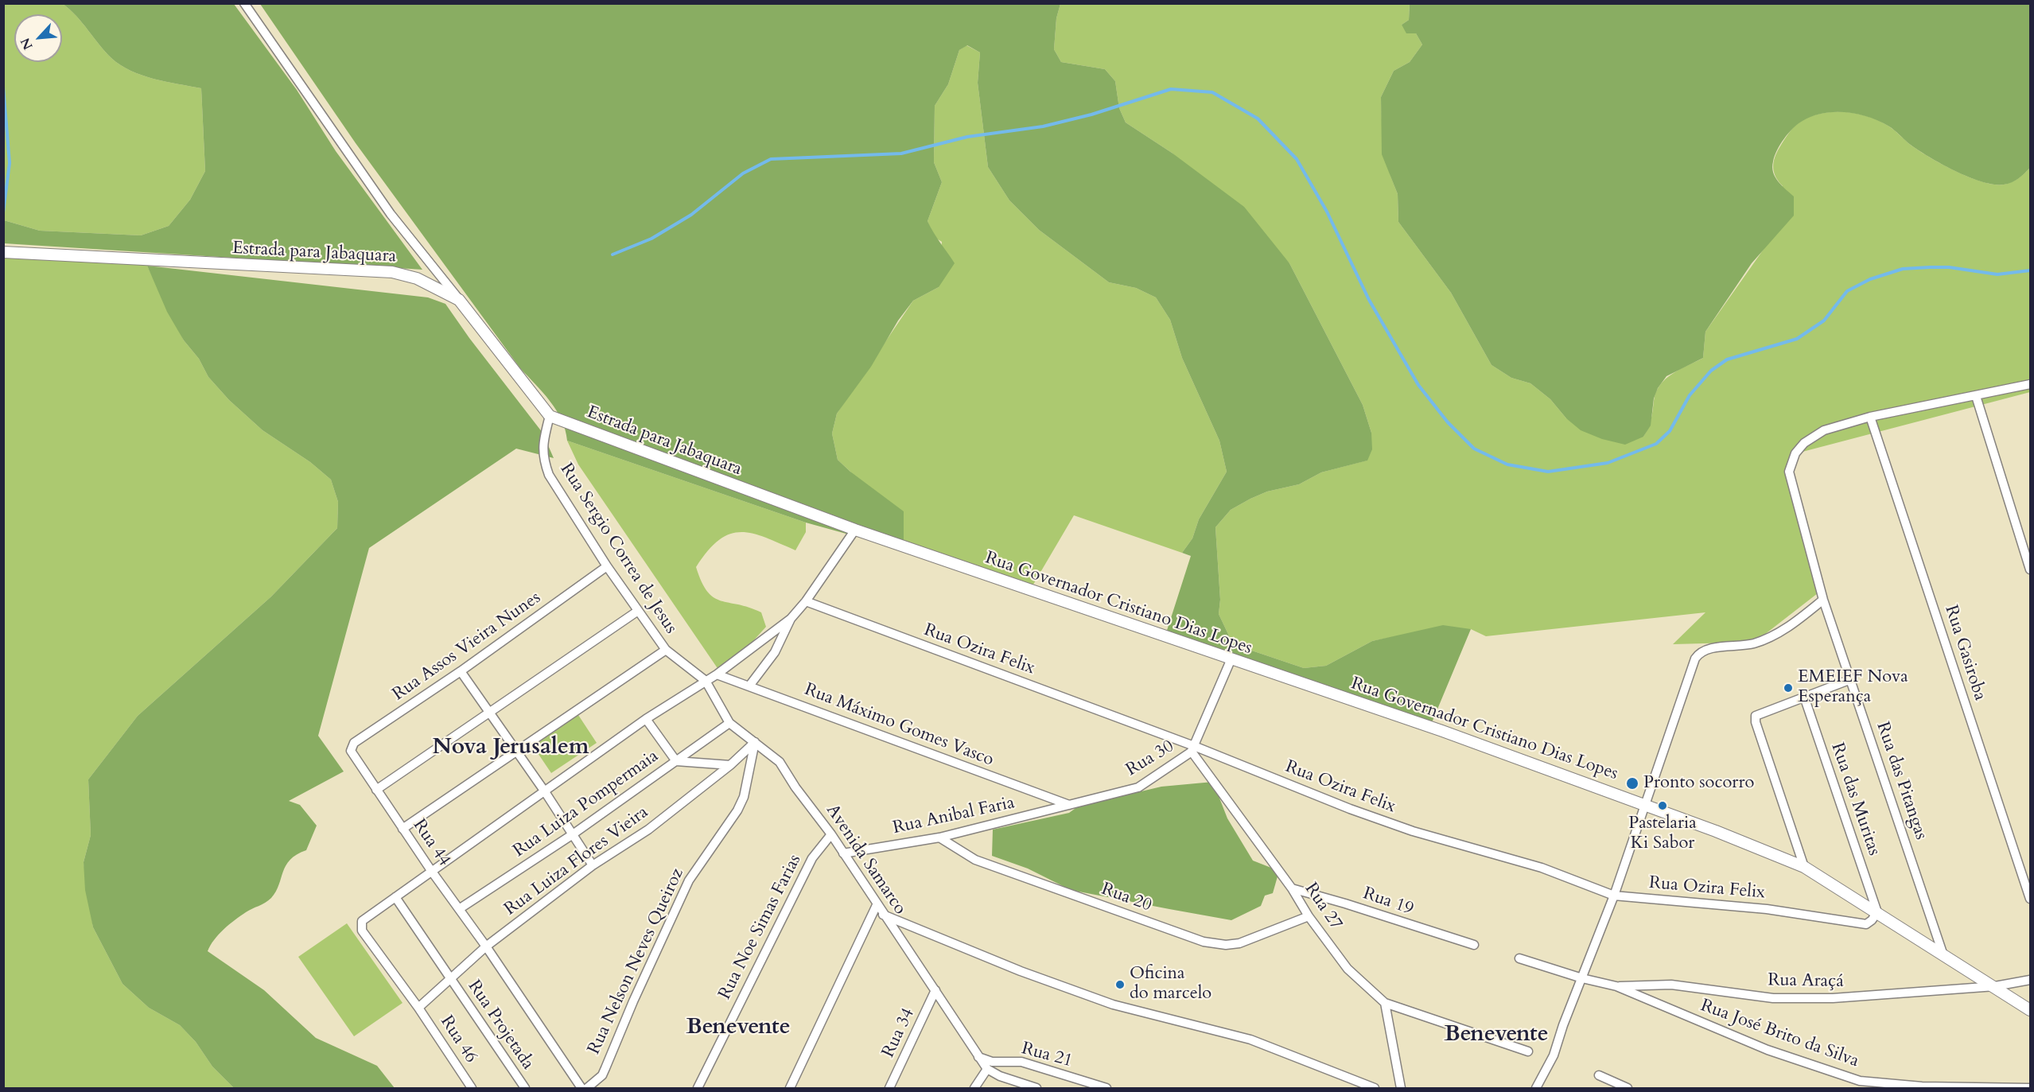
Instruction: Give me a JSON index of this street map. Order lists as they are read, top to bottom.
{
  "streets": {
    "street": [
      "Estrada para Jabaquara",
      "Rua Sergio Correa de Jesus",
      "Rua Governador Cristiano Dias Lopes",
      "Rua Assos Vieira Nunes",
      "Rua Ozira Felix",
      "Rua Gasiroba",
      "Rua Máximo Gomes Vasco",
      "Rua 30",
      "Rua das Pitangas",
      "Rua das Muritas",
      "Rua Luiza Pompermaia",
      "Rua Anibal Faria",
      "Rua 44",
      "Avenida Samarco",
      "Rua Luiza Flores Vieira",
      "Rua 20",
      "Rua 19",
      "Rua 27",
      "Rua Noe Simas Farias",
      "Rua Nelson Neves Queiroz",
      "Rua Araçá",
      "Rua Projetada",
      "Rua 34",
      "Rua José Brito da Silva",
      "Rua 46",
      "Rua 21"
    ]
  },
  "crossings": [
    ["Estrada para Jabaquara", "Rua Sergio Correa de Jesus"],
    ["Estrada para Jabaquara", "Rua Governador Cristiano Dias Lopes"],
    ["Rua Sergio Correa de Jesus", "Rua Assos Vieira Nunes"],
    ["Rua Sergio Correa de Jesus", "Avenida Samarco"],
    ["Rua Sergio Correa de Jesus", "Rua 46"],
    ["Rua Governador Cristiano Dias Lopes", "Rua Ozira Felix"],
    ["Rua Governador Cristiano Dias Lopes", "Rua das Pitangas"],
    ["Rua Governador Cristiano Dias Lopes", "Rua das Muritas"],
    ["Rua Governador Cristiano Dias Lopes", "Rua Araçá"],
    ["Rua Assos Vieira Nunes", "Rua 44"],
    ["Rua Ozira Felix", "Rua 30"],
    ["Rua Ozira Felix", "Rua das Muritas"],
    ["Rua Ozira Felix", "Rua 27"],
    ["Rua Gasiroba", "Rua das Pitangas"],
    ["Rua Máximo Gomes Vasco", "Rua 30"],
    ["Rua Máximo Gomes Vasco", "Rua Anibal Faria"],
    ["Rua Máximo Gomes Vasco", "Rua 46"],
    ["Rua 30", "Rua Anibal Faria"],
    ["Rua 30", "Rua 27"],
    ["Rua Luiza Pompermaia", "Rua 44"],
    ["Rua Luiza Pompermaia", "Avenida Samarco"],
    ["Rua Anibal Faria", "Avenida Samarco"],
    ["Rua Anibal Faria", "Rua 20"],
    ["Rua 44", "Rua Luiza Flores Vieira"],
    ["Rua 44", "Rua 46"],
    ["Avenida Samarco", "Rua Luiza Flores Vieira"],
    ["Avenida Samarco", "Rua Noe Simas Farias"],
    ["Avenida Samarco", "Rua Nelson Neves Queiroz"],
    ["Avenida Samarco", "Rua 34"],
    ["Avenida Samarco", "Rua 46"],
    ["Avenida Samarco", "Rua 21"],
    ["Rua Luiza Flores Vieira", "Rua Nelson Neves Queiroz"],
    ["Rua Luiza Flores Vieira", "Rua Projetada"],
    ["Rua Luiza Flores Vieira", "Rua 46"],
    ["Rua 20", "Rua 27"],
    ["Rua 19", "Rua 27"],
    ["Rua Araçá", "Rua José Brito da Silva"],
    ["Rua Projetada", "Rua 46"]
  ],
  "districts": ["Nova Jerusalem", "Benevente", "Benevente"],
  "places": [
    "EMEIEF Nova Esperança",
    "Pronto socorro",
    "Pastelaria Ki Sabor",
    "Oficina do marcelo"
  ],
  "north": "bottom left"
}
